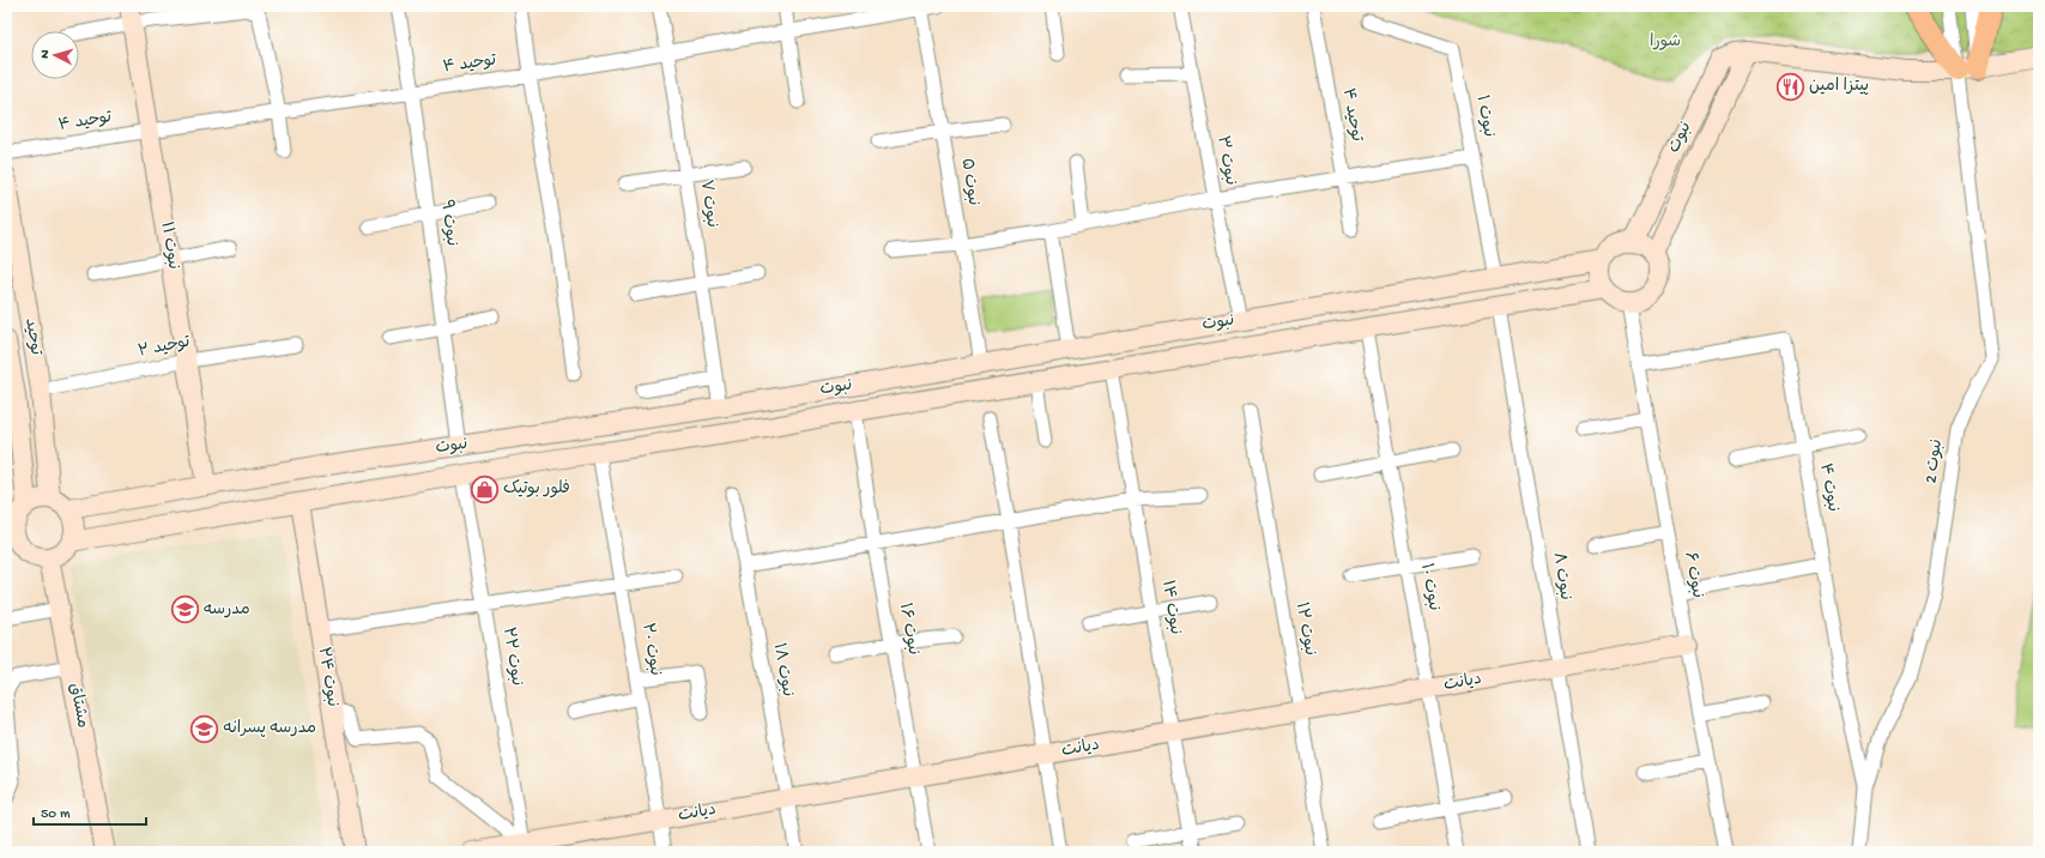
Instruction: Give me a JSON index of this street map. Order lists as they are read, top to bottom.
{
  "streets": {
    "main road": [
      "نبوت",
      "نبوت ۱۱",
      "توحید",
      "نبوت ۲۴",
      "دیانت",
      "مشتاق"
    ],
    "street": [
      "توحید ۴",
      "نبوت ۱",
      "نبوت ۳",
      "نبوت ۵",
      "نبوت ۷",
      "نبوت ۹",
      "توحید ۲",
      "نبوت 2",
      "نبوت ۴",
      "نبوت ۶",
      "نبوت ۸",
      "نبوت ۱۰",
      "نبوت ۱۴",
      "نبوت ۱۶",
      "نبوت ۱۲",
      "نبوت ۲۰",
      "نبوت ۲۲",
      "نبوت ۱۸"
    ]
  },
  "crossings": [
    ["توحید ۴", "نبوت ۵"],
    ["توحید ۴", "نبوت ۷"],
    ["توحید ۴", "نبوت ۹"],
    ["توحید ۴", "نبوت ۱۱"],
    ["نبوت ۱", "نبوت"],
    ["نبوت", "نبوت ۳"],
    ["نبوت", "نبوت ۵"],
    ["نبوت", "نبوت ۷"],
    ["نبوت", "نبوت ۹"],
    ["نبوت", "نبوت ۱۱"],
    ["نبوت", "توحید"],
    ["نبوت", "نبوت 2"],
    ["نبوت", "نبوت ۶"],
    ["نبوت", "نبوت ۸"],
    ["نبوت", "نبوت ۱۰"],
    ["نبوت", "نبوت ۱۴"],
    ["نبوت", "نبوت ۱۶"],
    ["نبوت", "نبوت ۲۰"],
    ["نبوت", "نبوت ۲۲"],
    ["نبوت", "نبوت ۲۴"],
    ["نبوت", "مشتاق"],
    ["نبوت ۱۱", "توحید ۲"],
    ["توحید", "توحید ۲"],
    ["توحید", "مشتاق"],
    ["نبوت 2", "نبوت ۴"],
    ["نبوت ۴", "نبوت ۶"],
    ["نبوت ۶", "دیانت"],
    ["نبوت ۸", "دیانت"],
    ["نبوت ۱۰", "دیانت"],
    ["نبوت ۱۴", "دیانت"],
    ["نبوت ۱۶", "دیانت"],
    ["نبوت ۱۲", "دیانت"],
    ["نبوت ۲۰", "دیانت"],
    ["نبوت ۲۲", "دیانت"],
    ["نبوت ۱۸", "دیانت"]
  ],
  "parks": ["شورا"],
  "places": {
    "restaurant": ["پیتزا امین"],
    "shop": ["فلور بوتیک"],
    "school or university": ["مدرسه", "مدرسه پسرانه"]
  },
  "scale_bar": "50 m",
  "north": "left"
}
